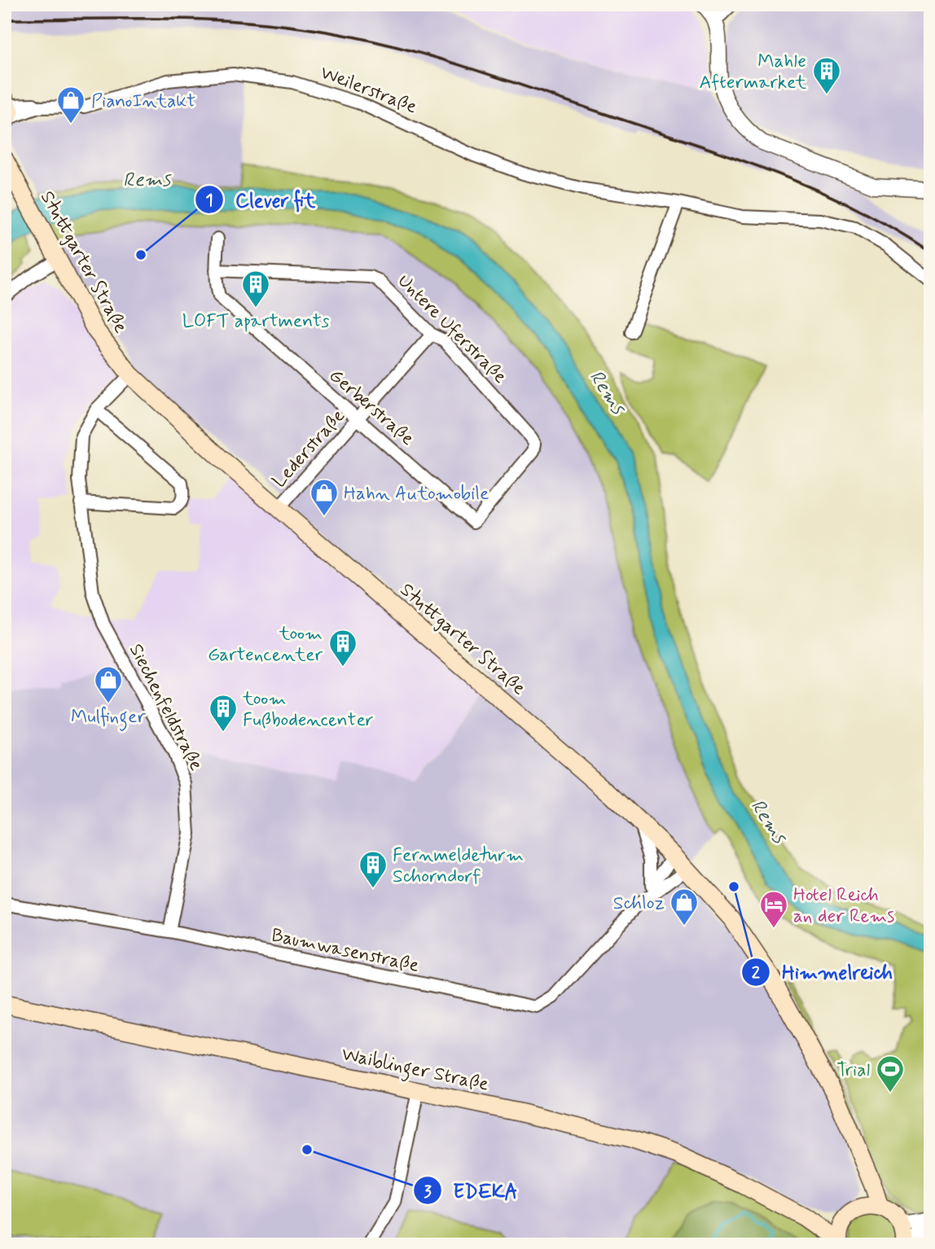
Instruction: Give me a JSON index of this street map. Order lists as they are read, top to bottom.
{
  "streets": {
    "main road": ["Stuttgarter Straße", "Waiblinger Straße"],
    "street": [
      "Weilerstraße",
      "Untere Uferstraße",
      "Gerberstraße",
      "Lederstraße",
      "Siechenfeldstraße",
      "Baumwasenstraße"
    ]
  },
  "crossings": [
    ["Stuttgarter Straße", "Lederstraße"],
    ["Stuttgarter Straße", "Siechenfeldstraße"],
    ["Stuttgarter Straße", "Baumwasenstraße"],
    ["Untere Uferstraße", "Gerberstraße"],
    ["Untere Uferstraße", "Lederstraße"],
    ["Gerberstraße", "Lederstraße"],
    ["Siechenfeldstraße", "Baumwasenstraße"]
  ],
  "water": ["Rems"],
  "places": {
    "building": [
      "Mahle Aftermarket",
      "LOFT apartments",
      "toom Gartencenter",
      "toom Fußbodencenter",
      "Fernmeldeturm Schorndorf"
    ],
    "shop": [
      "PianoIntakt",
      "Hahn Automobile",
      "Mulfinger",
      "Schloz"
    ],
    "other": ["Clever fit", "Himmelreich", "EDEKA"],
    "hotel": ["Hotel Reich an der Rems"],
    "sports": ["Trial"]
  }
}
